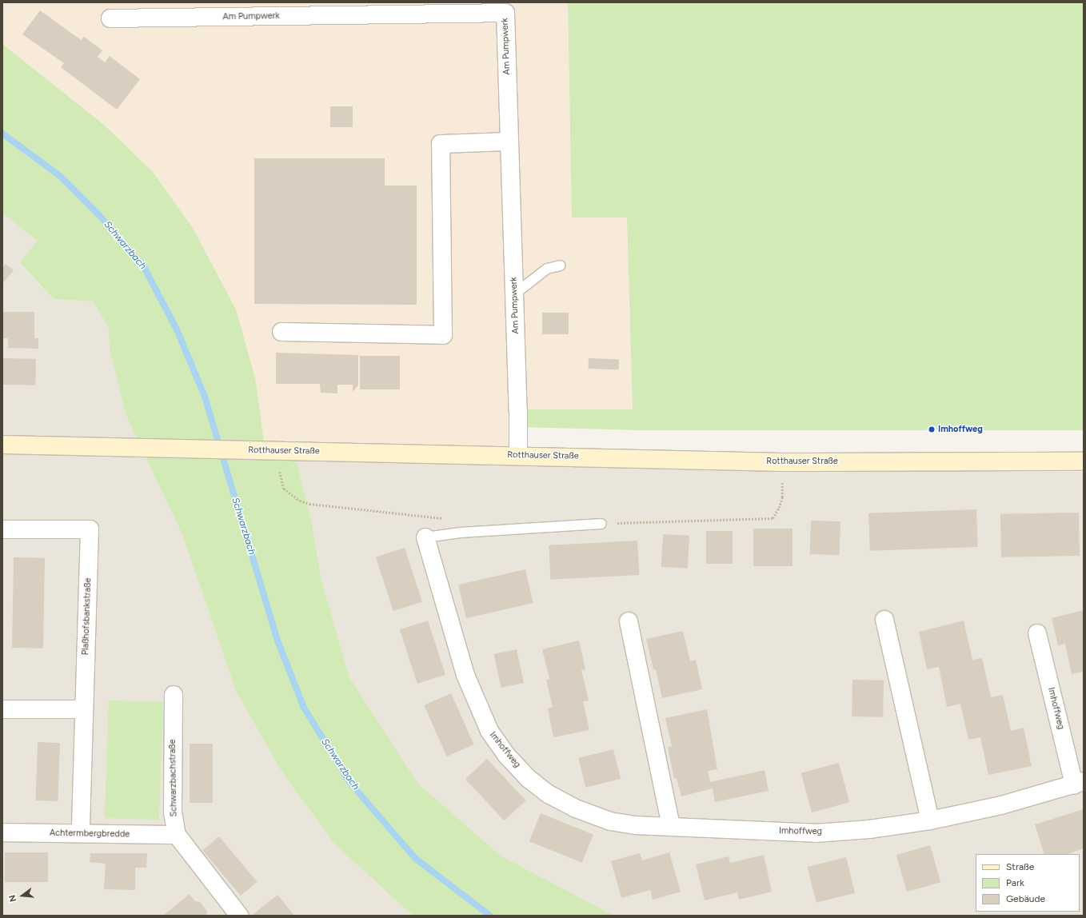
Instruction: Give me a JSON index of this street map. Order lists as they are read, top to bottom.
{
  "streets": {
    "main road": ["Rotthauser Straße"],
    "street": [
      "Am Pumpwerk",
      "Plaßhofsbankstraße",
      "Imhoffweg",
      "Schwarzbachstraße",
      "Achtermbergbredde"
    ]
  },
  "crossings": [
    ["Am Pumpwerk", "Rotthauser Straße"],
    ["Schwarzbachstraße", "Achtermbergbredde"]
  ],
  "water": ["Schwarzbach"],
  "places": ["Imhoffweg"],
  "legend": ["Straße", "Park", "Gebäude"],
  "north": "left"
}
